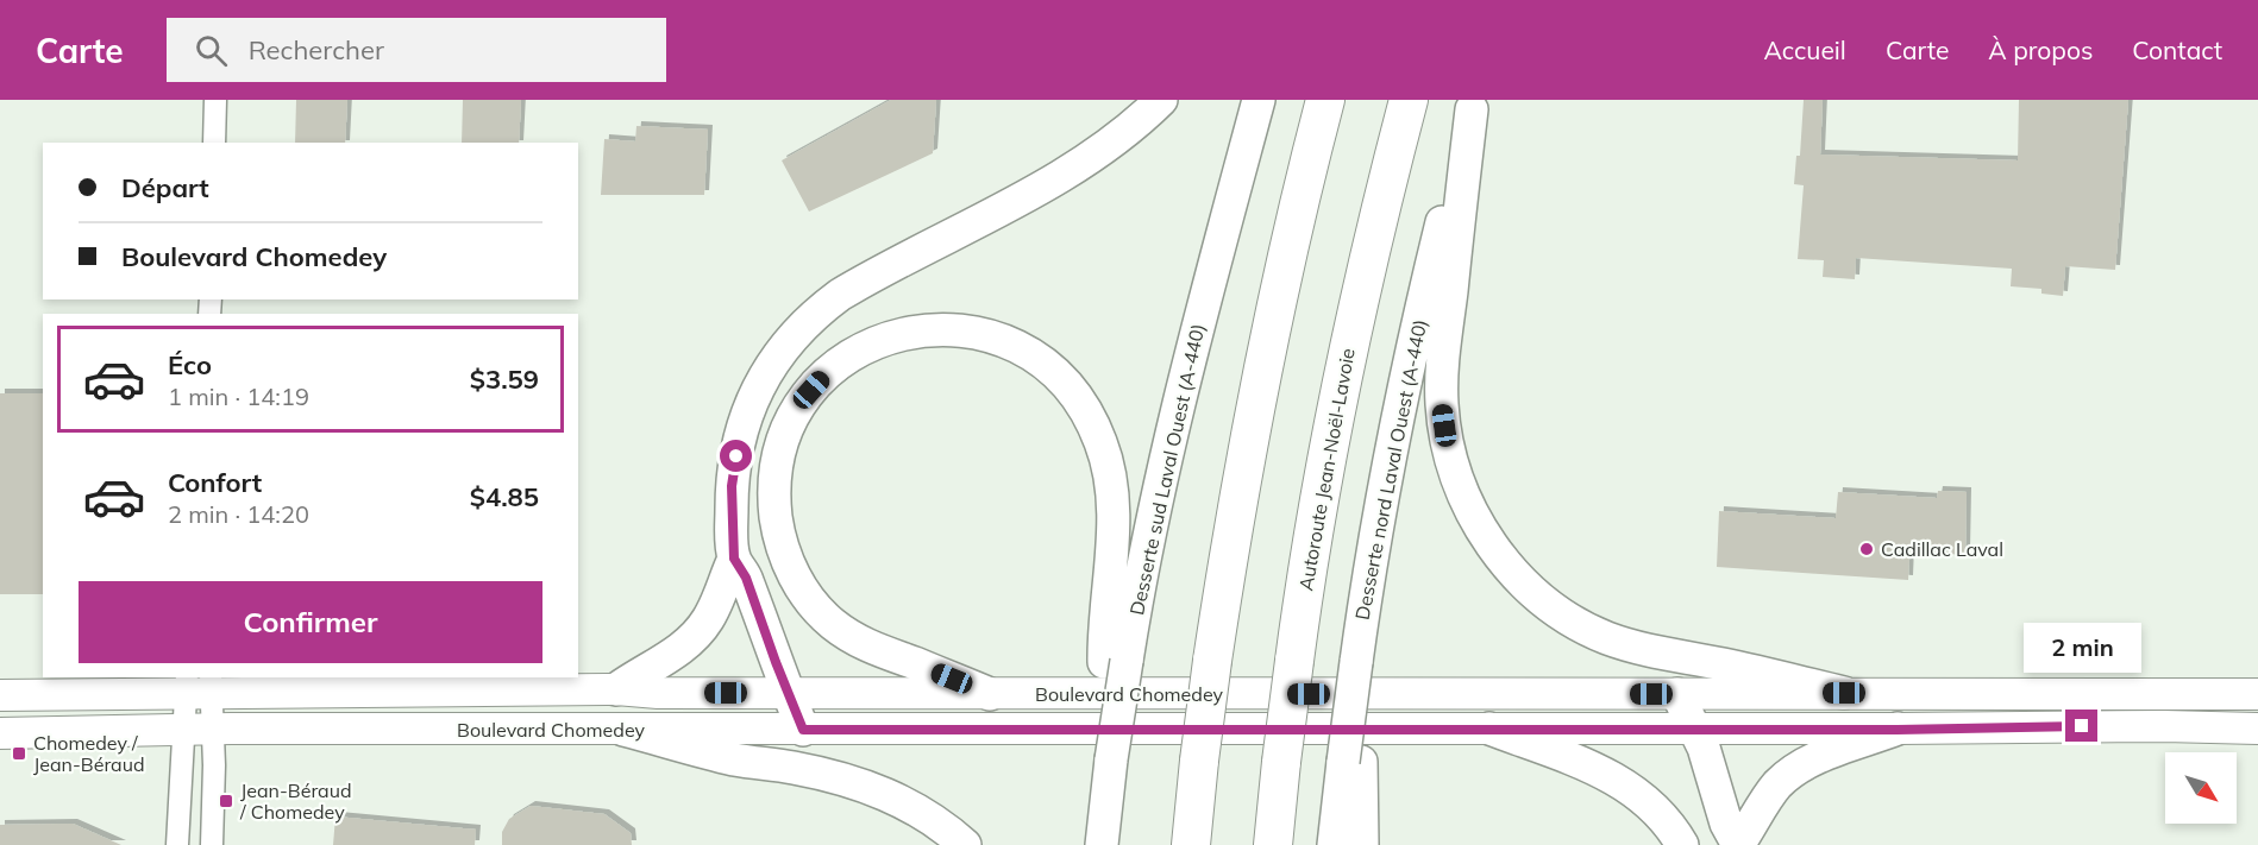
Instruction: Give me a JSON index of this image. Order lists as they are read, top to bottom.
{
  "streets": {
    "highway": ["Autoroute Jean-Noël-Lavoie"],
    "main road": ["Desserte sud Laval Ouest (A-440)", "Desserte nord Laval Ouest (A-440)"],
    "street": ["Boulevard Chomedey"]
  },
  "places": {
    "other": ["Cadillac Laval"],
    "transit": ["Chomedey / Jean-Béraud", "Jean-Béraud / Chomedey"]
  },
  "north": "bottom right",
  "page": {
    "header": "Carte",
    "search": "Rechercher",
    "nav": [
      "Accueil",
      "Carte",
      "À propos",
      "Contact"
    ],
    "banner": ["Départ", "Boulevard Chomedey"],
    "list": [
      {
        "name": "Éco",
        "note": "1 min · 14:19",
        "value": "$3.59"
      },
      {
        "name": "Confort",
        "note": "2 min · 14:20",
        "value": "$4.85"
      }
    ],
    "buttons": "Confirmer",
    "bubble": "2 min"
  }
}
